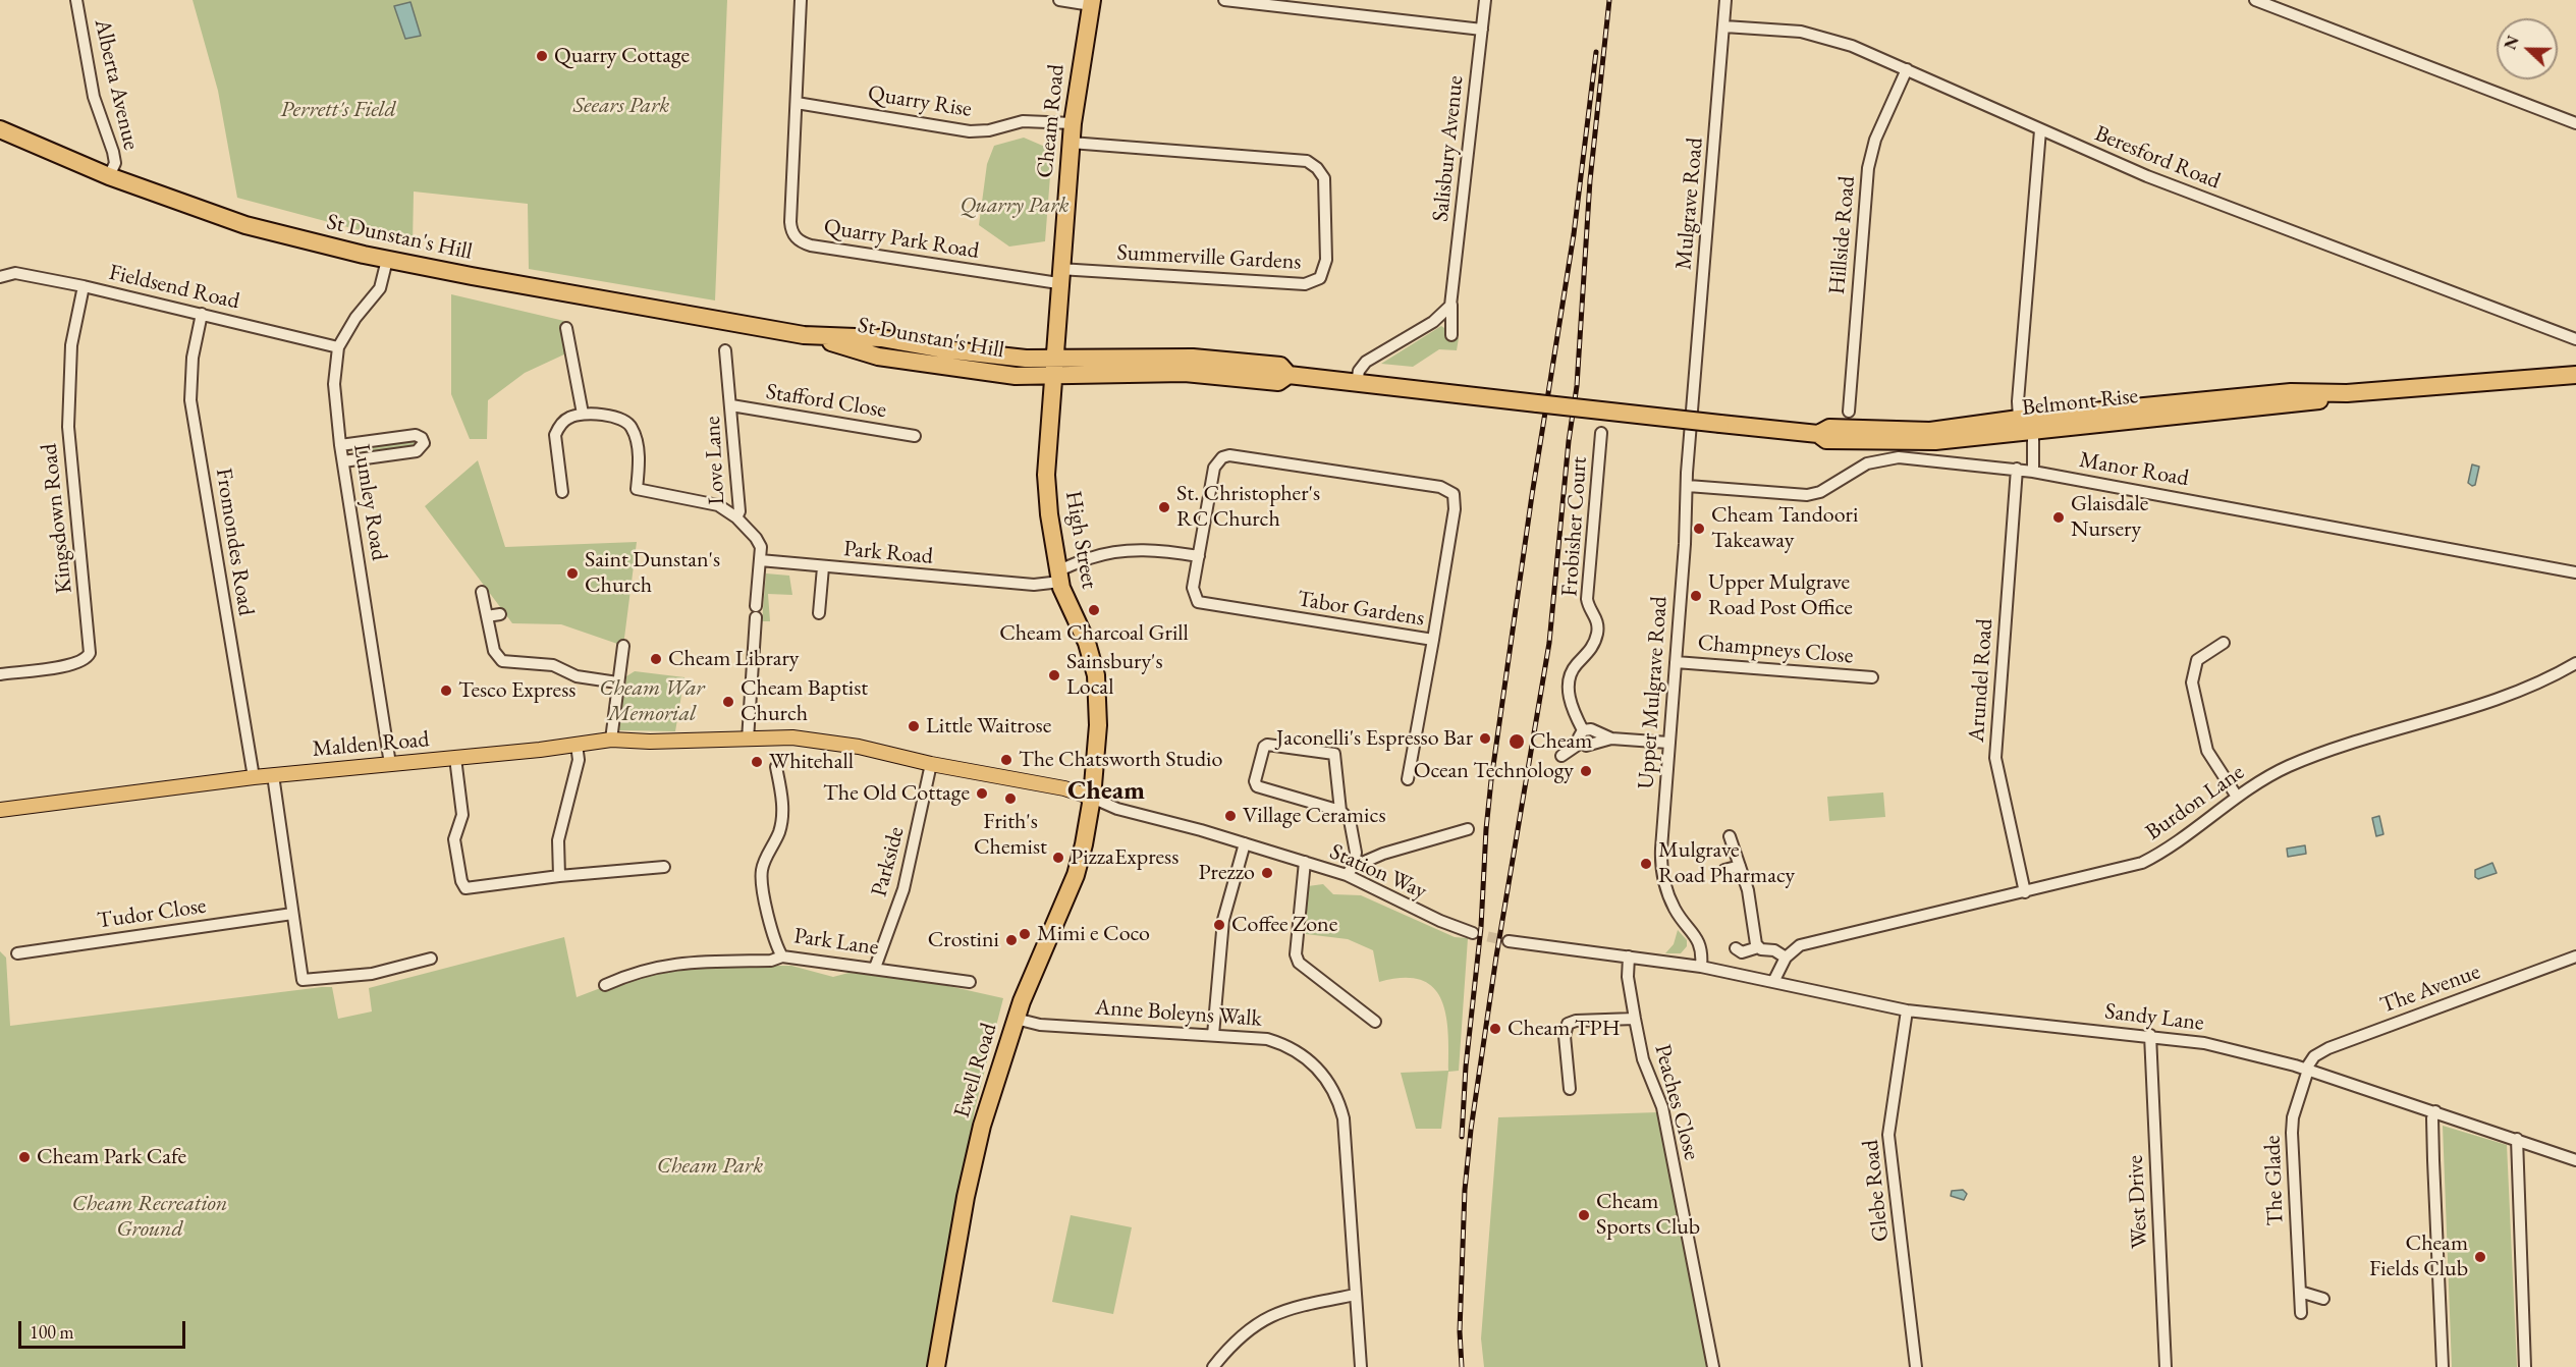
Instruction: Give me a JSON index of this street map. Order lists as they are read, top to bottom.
{
  "streets": {
    "highway": [
      "Cheam Road",
      "St Dunstan's Hill",
      "Belmont Rise",
      "High Street",
      "Ewell Road"
    ],
    "main road": ["Malden Road"],
    "street": [
      "Alberta Avenue",
      "Quarry Rise",
      "Salisbury Avenue",
      "Beresford Road",
      "Mulgrave Road",
      "Hillside Road",
      "Quarry Park Road",
      "Summerville Gardens",
      "Fieldsend Road",
      "Stafford Close",
      "Love Lane",
      "Manor Road",
      "Lumley Road",
      "Kingsdown Road",
      "Frobisher Court",
      "Fromondes Road",
      "Park Road",
      "Tabor Gardens",
      "Champneys Close",
      "Arundel Road",
      "Upper Mulgrave Road",
      "Burdon Lane",
      "Parkside",
      "Station Way",
      "Tudor Close",
      "Park Lane",
      "The Avenue",
      "Anne Boleyns Walk",
      "Sandy Lane",
      "Peaches Close",
      "The Glade",
      "Glebe Road",
      "West Drive"
    ]
  },
  "crossings": [
    ["Alberta Avenue", "St Dunstan's Hill"],
    ["Quarry Rise", "Cheam Road"],
    ["Quarry Rise", "Quarry Park Road"],
    ["Cheam Road", "St Dunstan's Hill"],
    ["Cheam Road", "Quarry Park Road"],
    ["Cheam Road", "Summerville Gardens"],
    ["Cheam Road", "High Street"],
    ["Beresford Road", "Mulgrave Road"],
    ["Beresford Road", "Hillside Road"],
    ["Mulgrave Road", "Upper Mulgrave Road"],
    ["St Dunstan's Hill", "Belmont Rise"],
    ["St Dunstan's Hill", "Lumley Road"],
    ["St Dunstan's Hill", "High Street"],
    ["Quarry Park Road", "Summerville Gardens"],
    ["Fieldsend Road", "Lumley Road"],
    ["Fieldsend Road", "Kingsdown Road"],
    ["Fieldsend Road", "Fromondes Road"],
    ["Stafford Close", "Love Lane"],
    ["Love Lane", "Park Road"],
    ["Manor Road", "Arundel Road"],
    ["Manor Road", "Upper Mulgrave Road"],
    ["Lumley Road", "Malden Road"],
    ["High Street", "Park Road"],
    ["High Street", "Malden Road"],
    ["High Street", "Station Way"],
    ["High Street", "Ewell Road"],
    ["Fromondes Road", "Malden Road"],
    ["Park Road", "Tabor Gardens"],
    ["Champneys Close", "Upper Mulgrave Road"],
    ["Arundel Road", "Burdon Lane"],
    ["Upper Mulgrave Road", "Sandy Lane"],
    ["Malden Road", "Parkside"],
    ["Malden Road", "Station Way"],
    ["Malden Road", "Ewell Road"],
    ["Parkside", "Park Lane"],
    ["Station Way", "Ewell Road"],
    ["The Avenue", "Sandy Lane"],
    ["The Avenue", "The Glade"],
    ["Anne Boleyns Walk", "Ewell Road"],
    ["Sandy Lane", "The Glade"],
    ["Sandy Lane", "Glebe Road"],
    ["Sandy Lane", "West Drive"]
  ],
  "districts": ["Cheam"],
  "parks": [
    "Seears Park",
    "Perrett's Field",
    "Quarry Park",
    "Cheam War Memorial",
    "Cheam Park",
    "Cheam Recreation Ground"
  ],
  "places": [
    "Quarry Cottage",
    "St. Christopher's RC Church",
    "Glaisdale Nursery",
    "Cheam Tandoori Takeaway",
    "Saint Dunstan's Church",
    "Upper Mulgrave Road Post Office",
    "Cheam Charcoal Grill",
    "Cheam Library",
    "Sainsbury's Local",
    "Tesco Express",
    "Cheam Baptist Church",
    "Little Waitrose",
    "Jaconelli's Espresso Bar",
    "Cheam",
    "The Chatsworth Studio",
    "Whitehall",
    "Ocean Technology",
    "The Old Cottage",
    "Frith's Chemist",
    "Village Ceramics",
    "PizzaExpress",
    "Mulgrave Road Pharmacy",
    "Prezzo",
    "Coffee Zone",
    "Mimi e Coco",
    "Crostini",
    "Cheam TPH",
    "Cheam Park Cafe",
    "Cheam Sports Club",
    "Cheam Fields Club"
  ],
  "scale_bar": "100 m",
  "north": "left"
}
